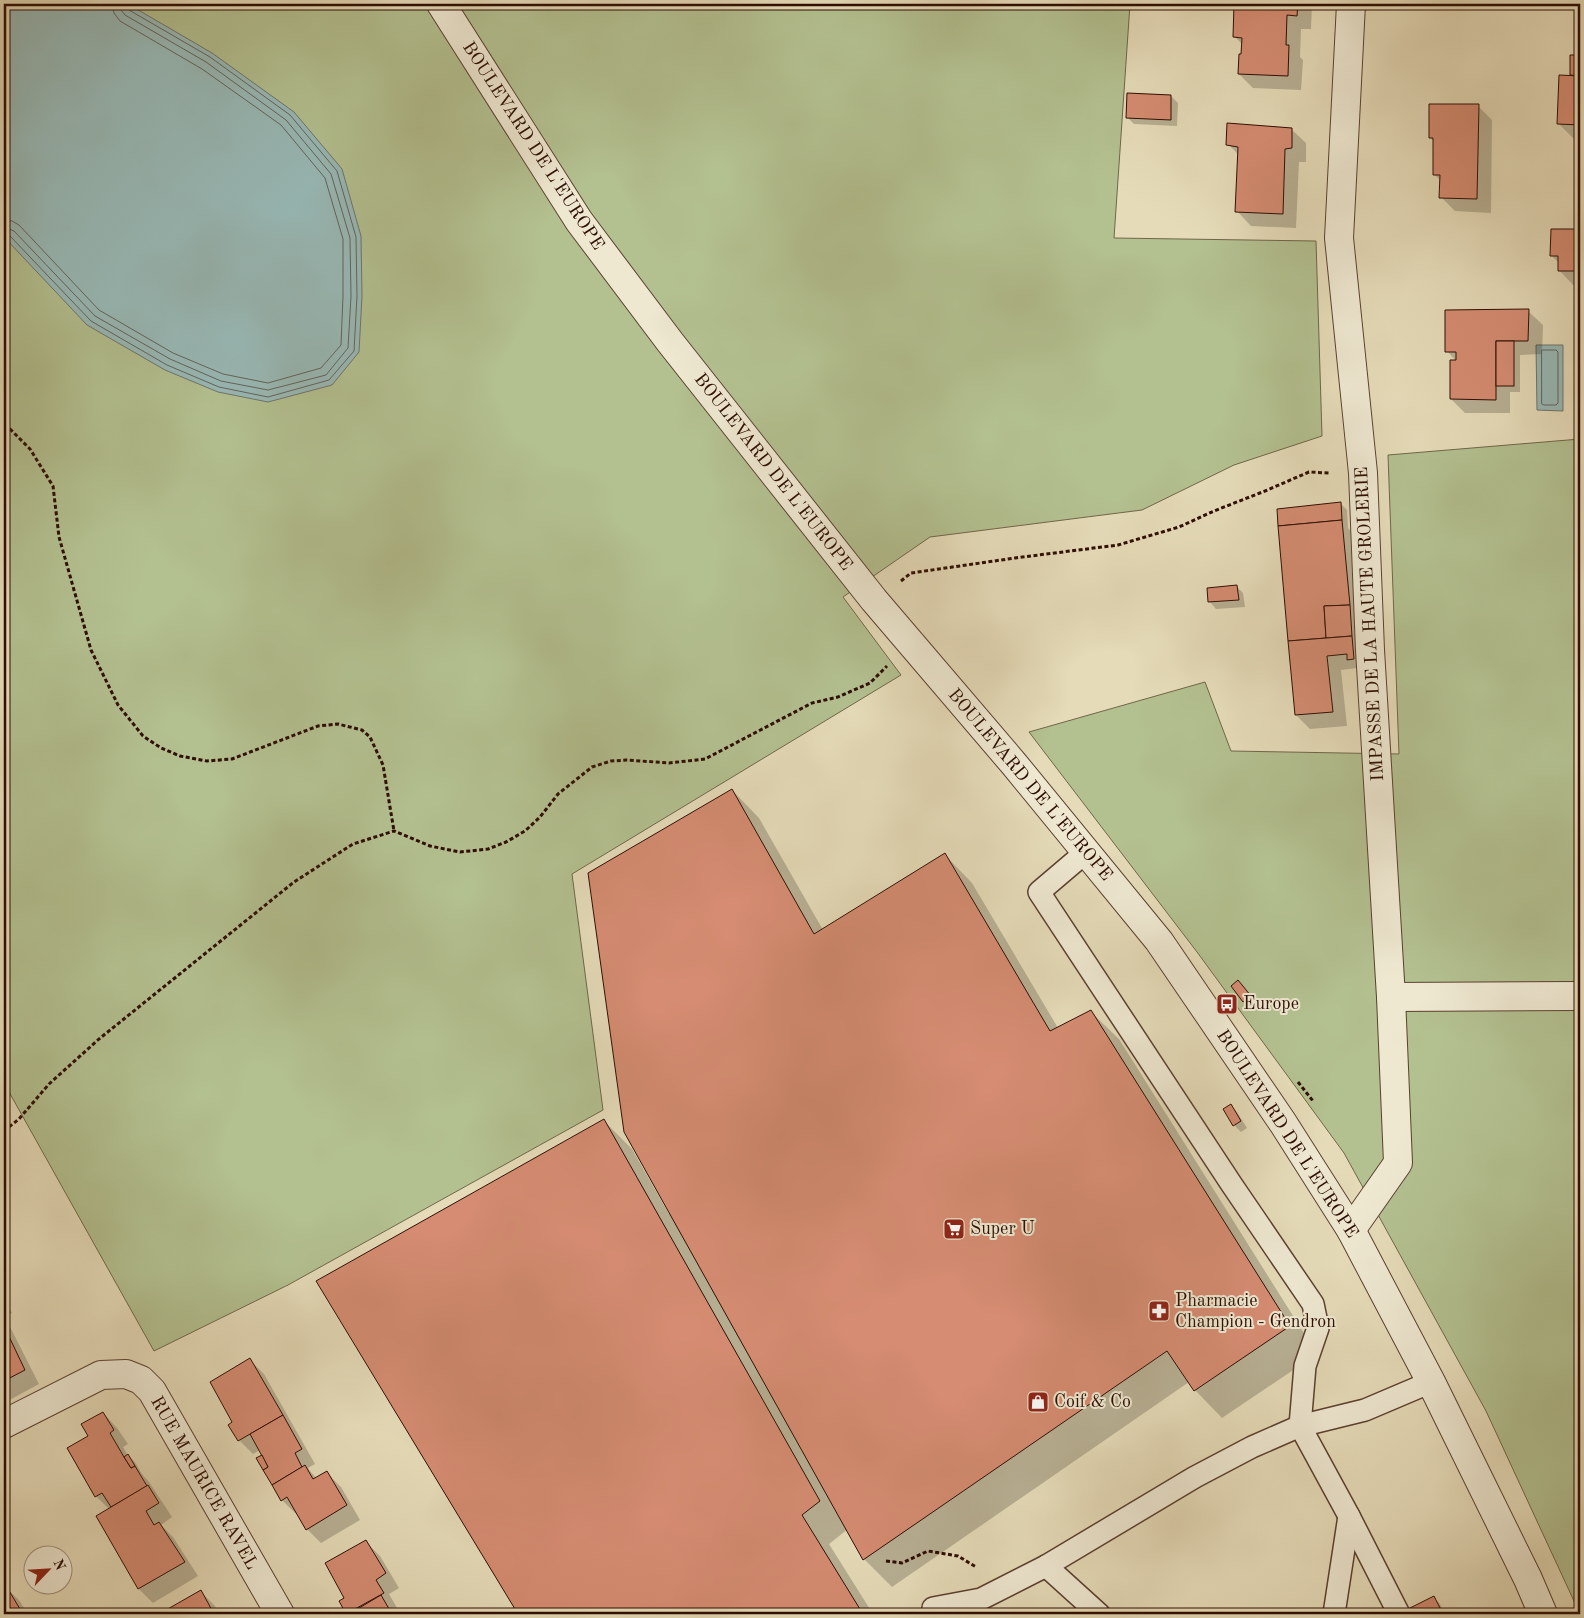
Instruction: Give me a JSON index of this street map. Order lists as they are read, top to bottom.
{
  "streets": {
    "street": ["BOULEVARD DE L'EUROPE", "IMPASSE DE LA HAUTE GROLERIE", "RUE MAURICE RAVEL"]
  },
  "crossings": [
    ["BOULEVARD DE L'EUROPE", "IMPASSE DE LA HAUTE GROLERIE"]
  ],
  "places": {
    "bus stop": ["Europe"],
    "supermarket": ["Super U"],
    "pharmacy": ["Pharmacie Champion - Gendron"],
    "shop": ["Coif & Co"]
  },
  "north": "top right"
}
